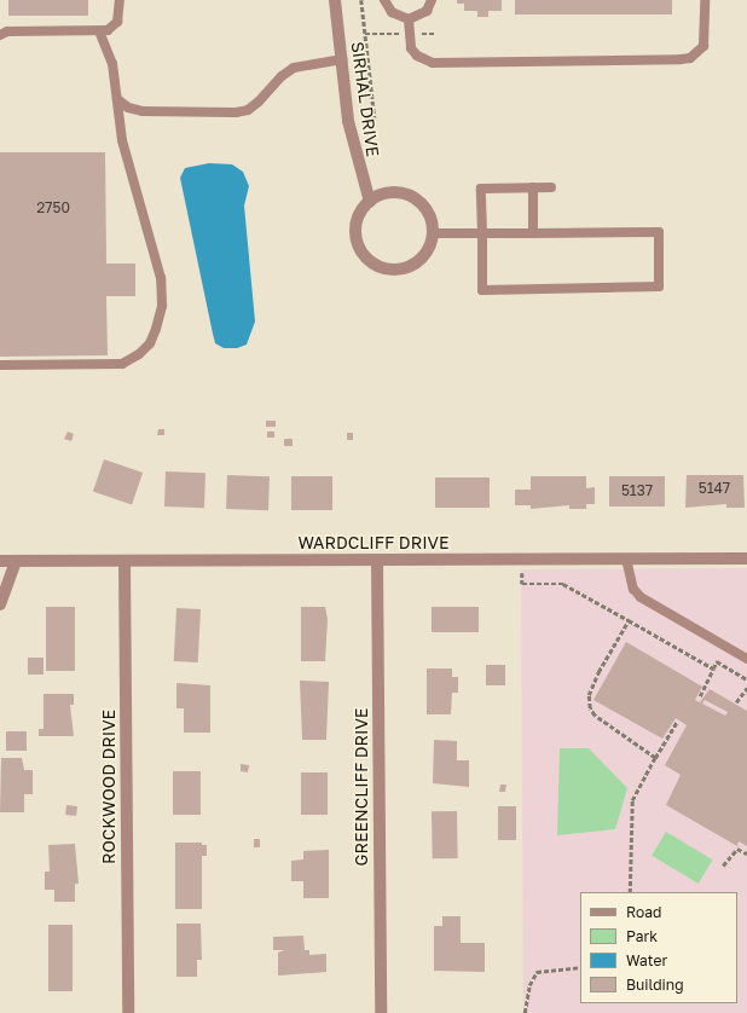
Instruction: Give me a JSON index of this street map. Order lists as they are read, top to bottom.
{
  "streets": {
    "street": [
      "SIRHAL DRIVE",
      "WARDCLIFF DRIVE",
      "ROCKWOOD DRIVE",
      "GREENCLIFF DRIVE"
    ]
  },
  "crossings": [
    ["WARDCLIFF DRIVE", "ROCKWOOD DRIVE"],
    ["WARDCLIFF DRIVE", "GREENCLIFF DRIVE"]
  ],
  "house_numbers": ["2750", "5147", "5137"],
  "legend": [
    "Road",
    "Park",
    "Water",
    "Building"
  ]
}
